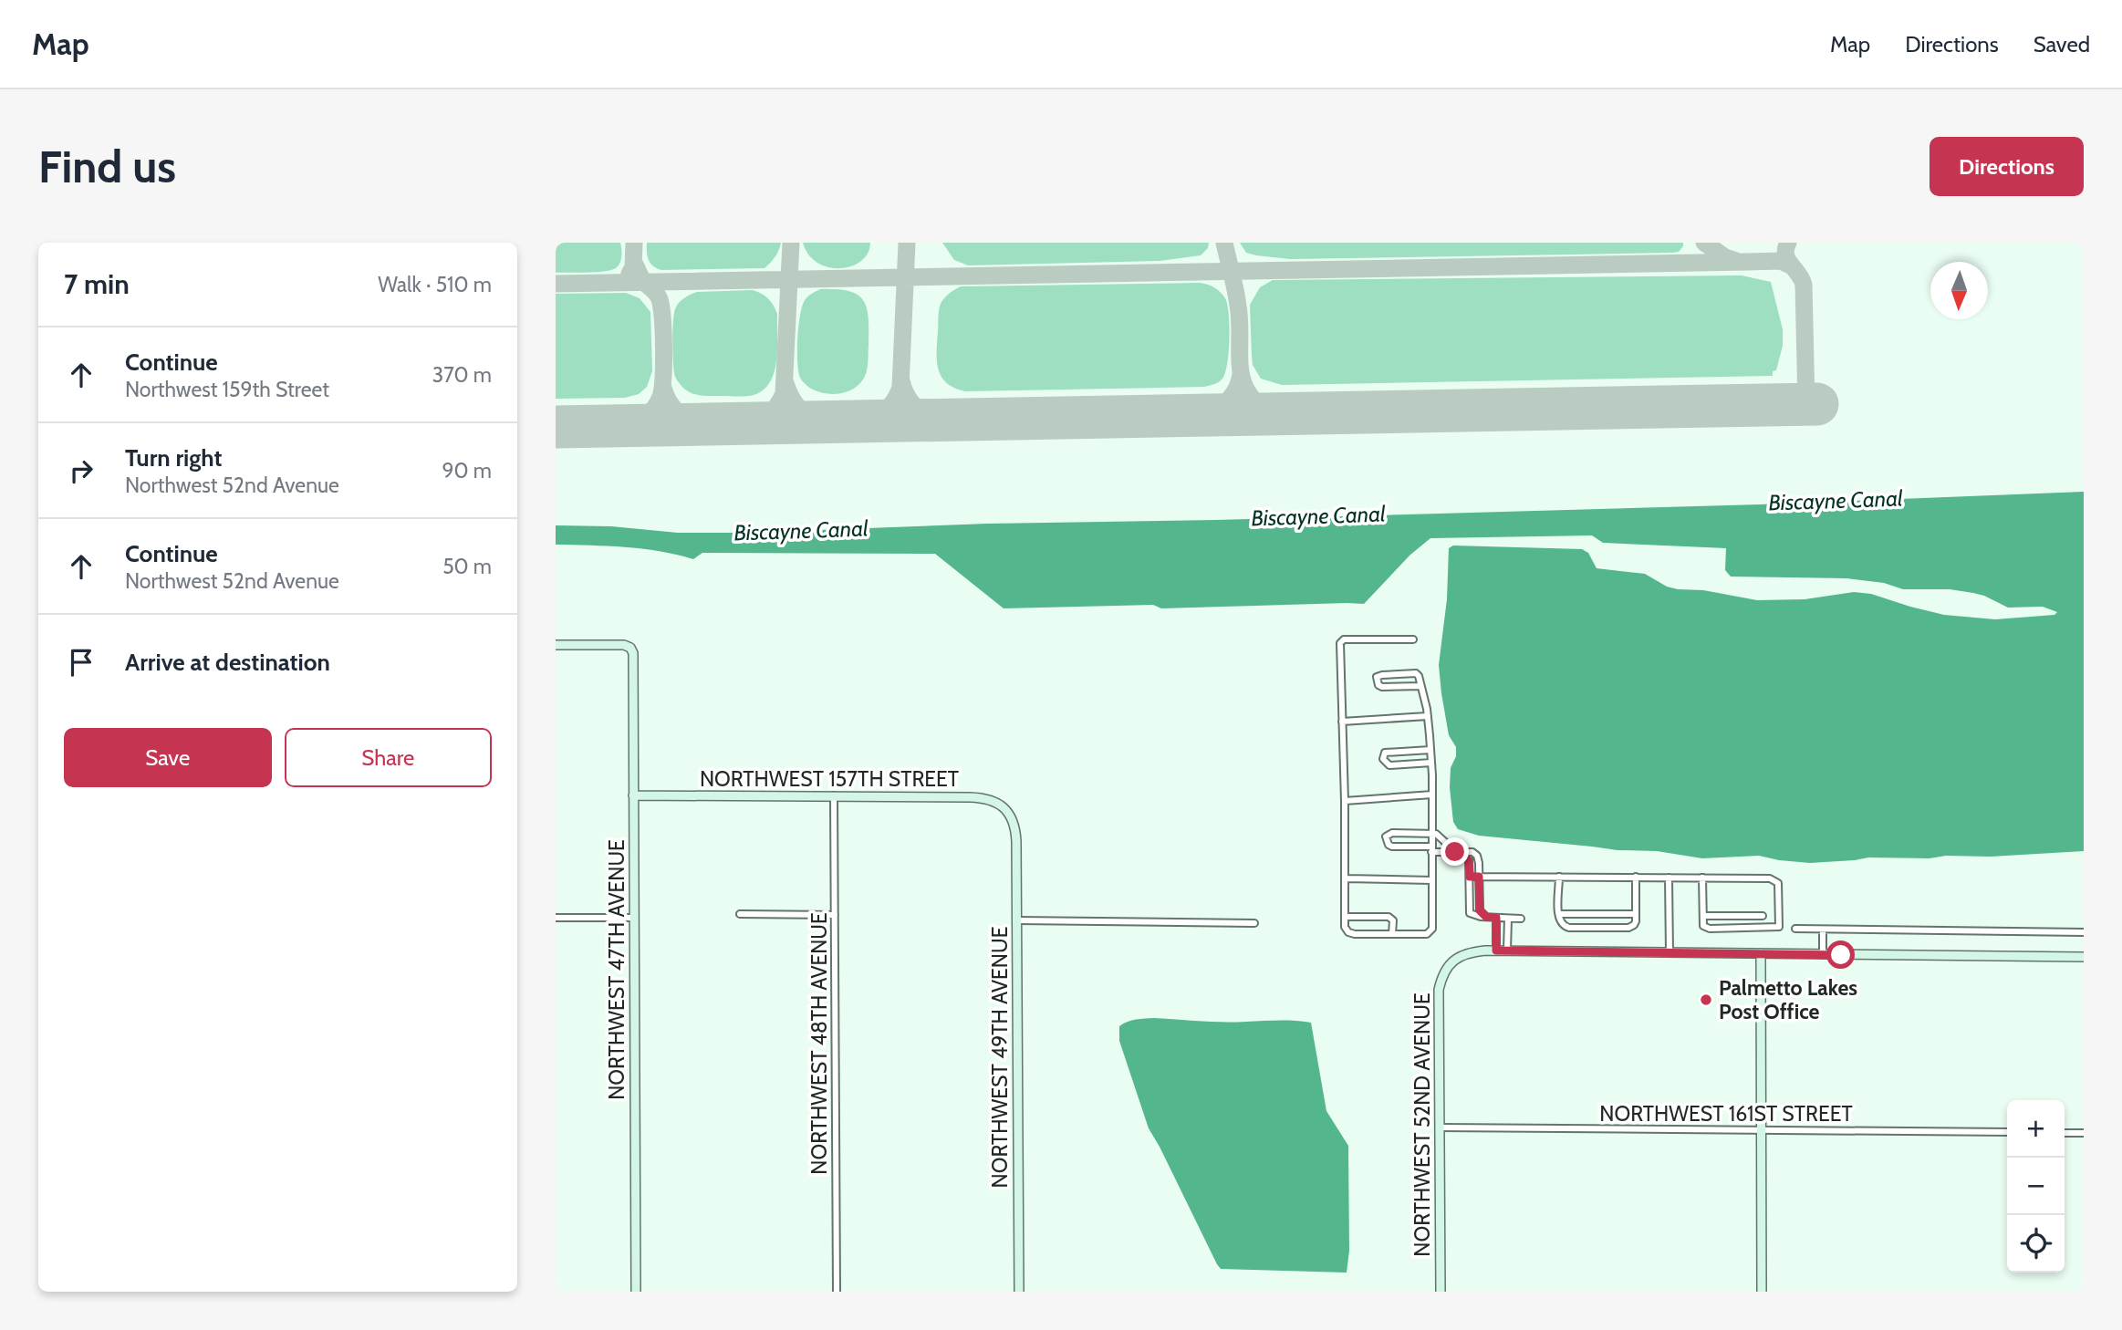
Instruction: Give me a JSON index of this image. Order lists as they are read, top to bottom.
{
  "streets": {
    "street": [
      "NORTHWEST 157TH STREET",
      "NORTHWEST 47TH AVENUE",
      "NORTHWEST 48TH AVENUE",
      "NORTHWEST 49TH AVENUE",
      "NORTHWEST 161ST STREET",
      "NORTHWEST 52ND AVENUE"
    ]
  },
  "crossings": [
    ["NORTHWEST 157TH STREET", "NORTHWEST 47TH AVENUE"],
    ["NORTHWEST 157TH STREET", "NORTHWEST 48TH AVENUE"],
    ["NORTHWEST 157TH STREET", "NORTHWEST 49TH AVENUE"],
    ["NORTHWEST 161ST STREET", "NORTHWEST 52ND AVENUE"]
  ],
  "water": ["Biscayne Canal"],
  "places": ["Palmetto Lakes Post Office"],
  "north": "bottom",
  "page": {
    "header": "Map",
    "nav": ["Map", "Directions", "Saved"],
    "buttons": [
      "Directions",
      ["Save", "Share"]
    ],
    "title": "Find us",
    "heading": ["7 min", "Walk · 510 m"],
    "list": [
      ["Continue", "Northwest 159th Street", "370 m"],
      ["Turn right", "Northwest 52nd Avenue", "90 m"],
      ["Continue", "Northwest 52nd Avenue", "50 m"],
      "Arrive at destination"
    ],
    "map_buttons": ["+", "−"]
  }
}
